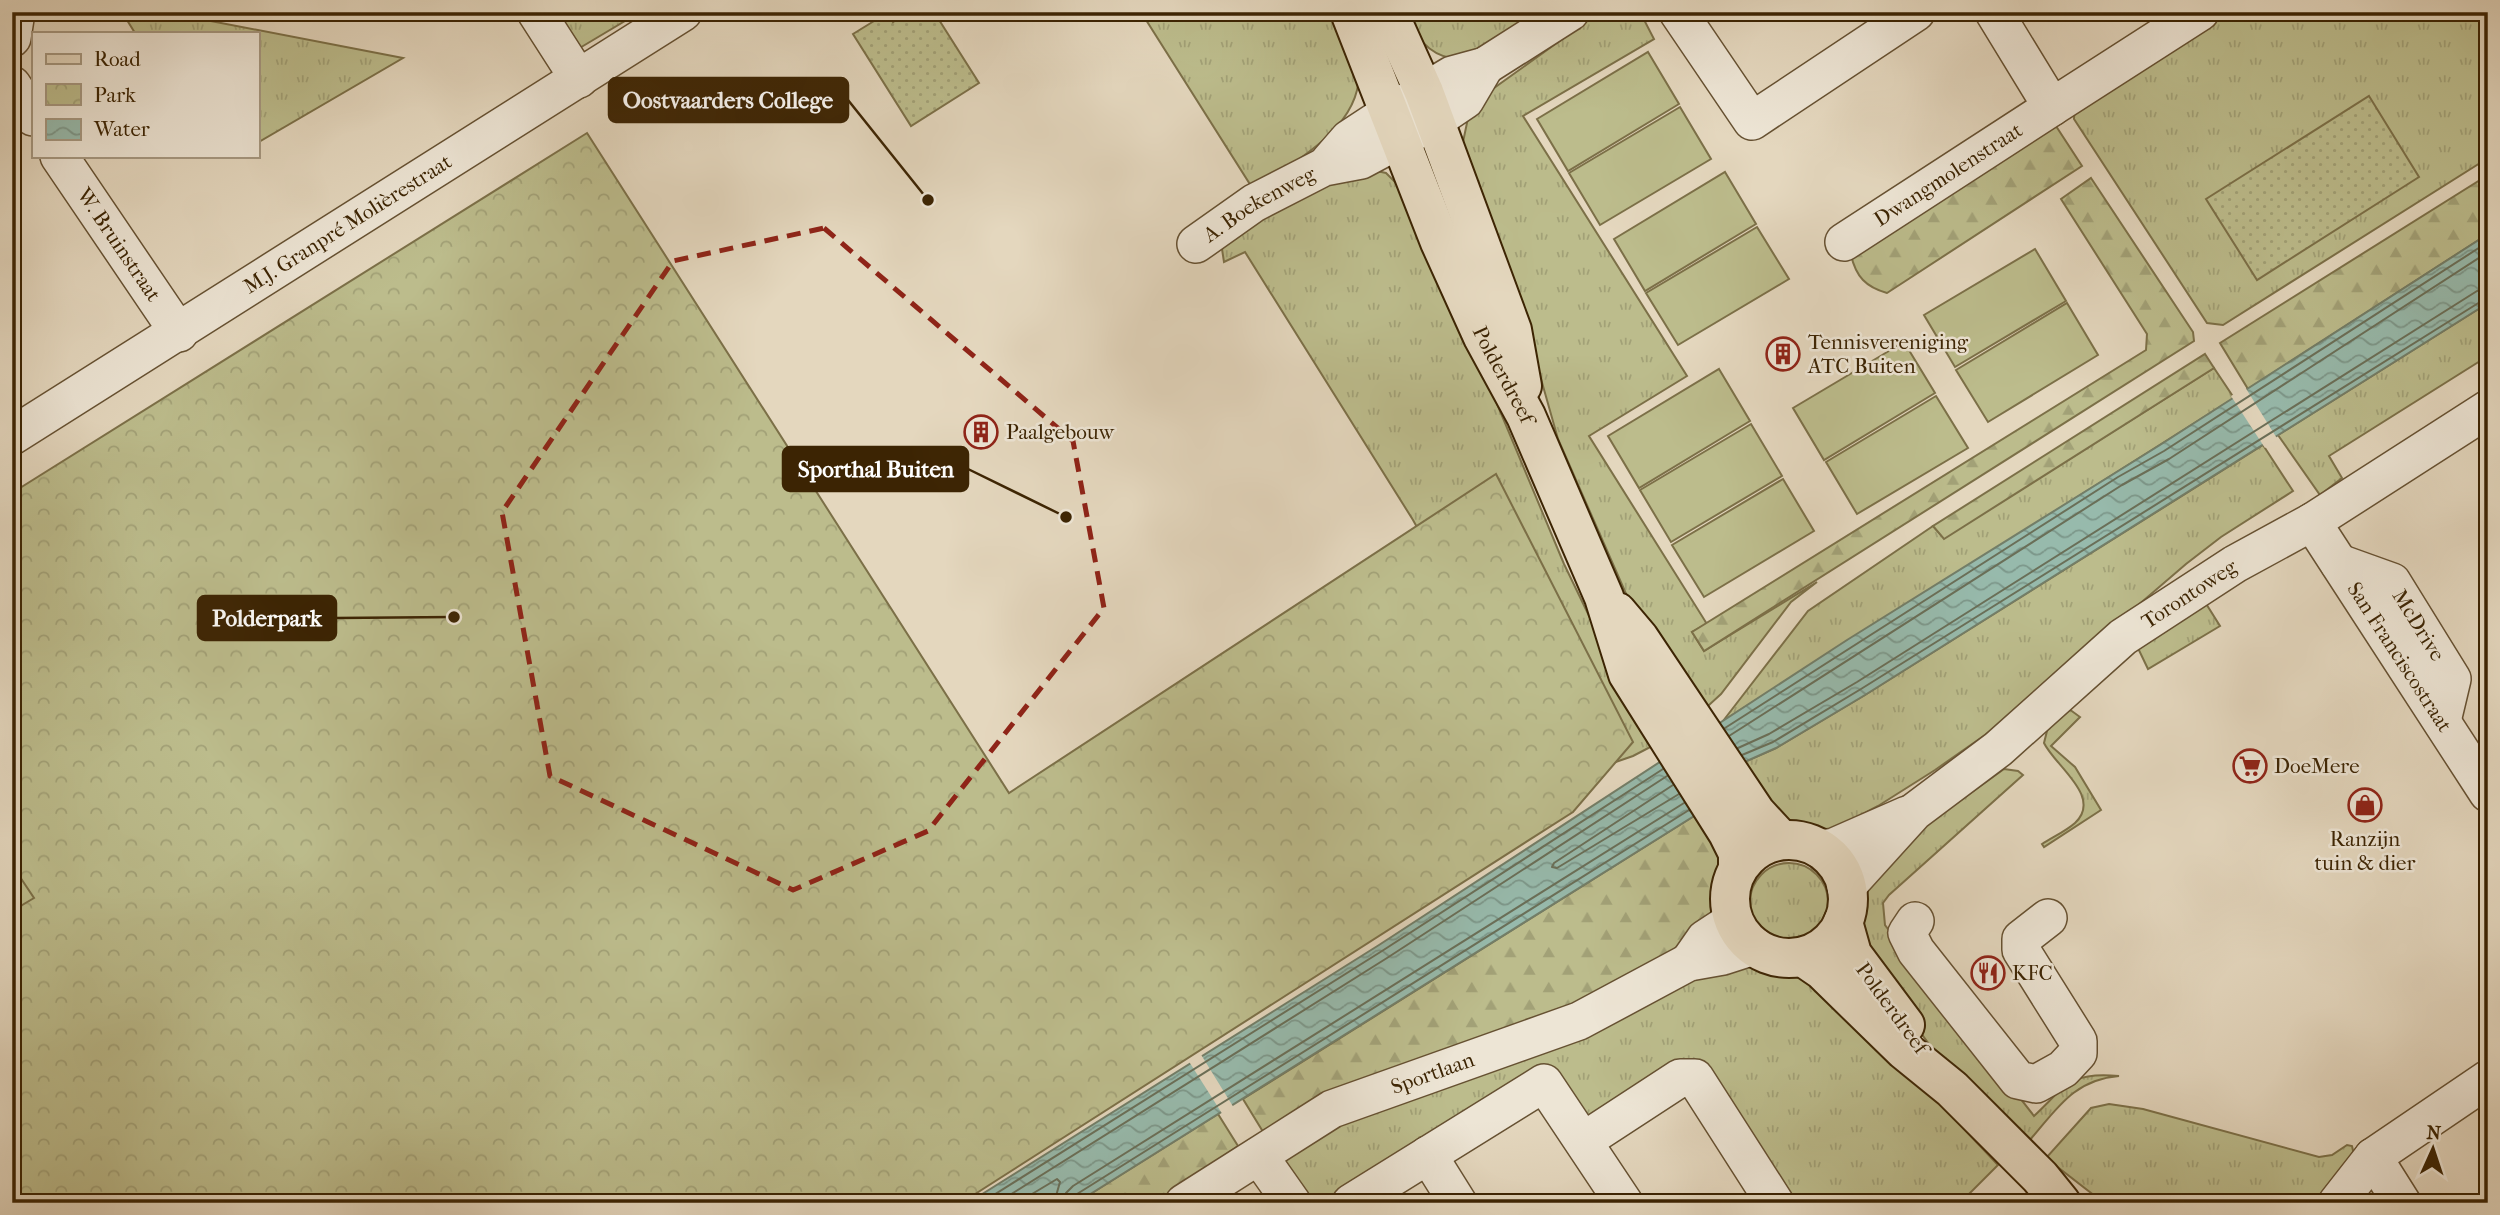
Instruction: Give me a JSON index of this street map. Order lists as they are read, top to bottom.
{
  "streets": {
    "main road": ["Polderdreef"],
    "street": [
      "Dwangmolenstraat",
      "A. Boekenweg",
      "M.J. Granpré Molièrestraat",
      "W. Bruinstraat",
      "Torontoweg",
      "San Franciscostraat",
      "Sportlaan"
    ]
  },
  "crossings": [
    ["A. Boekenweg", "Polderdreef"],
    ["M.J. Granpré Molièrestraat", "W. Bruinstraat"],
    ["Polderdreef", "Torontoweg"],
    ["Polderdreef", "Sportlaan"],
    ["Torontoweg", "San Franciscostraat"],
    ["Torontoweg", "Sportlaan"]
  ],
  "places": {
    "other": ["Oostvaarders College", "Sporthal Buiten", "Polderpark"],
    "building": ["Tennisvereniging ATC Buiten", "Paalgebouw"],
    "supermarket": ["DoeMere"],
    "shop": ["Ranzijn tuin & dier"],
    "restaurant": ["KFC"]
  },
  "legend": ["Road", "Park", "Water"],
  "north": "top"
}
